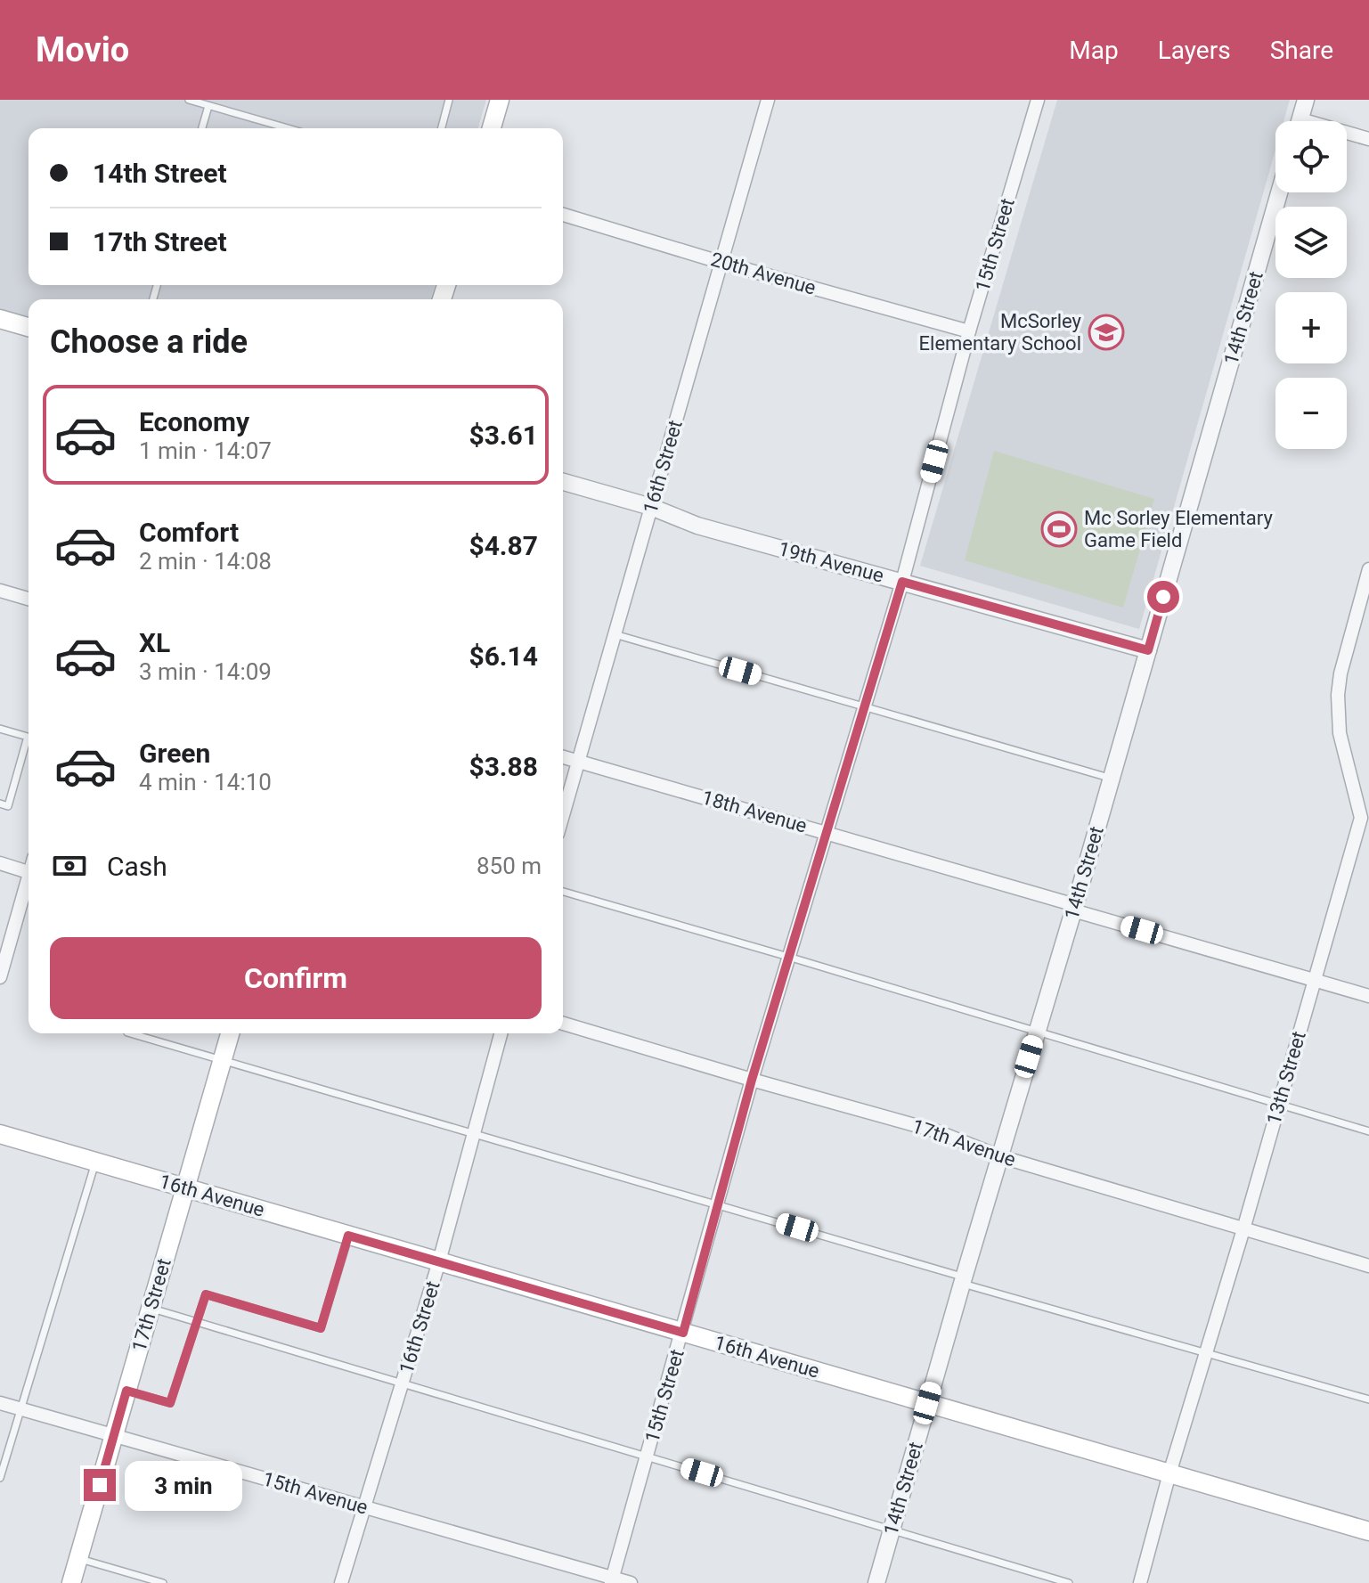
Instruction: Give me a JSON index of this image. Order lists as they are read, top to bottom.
{
  "streets": {
    "main road": ["16th Avenue", "17th Street"],
    "street": [
      "15th Street",
      "20th Avenue",
      "14th Street",
      "16th Street",
      "19th Avenue",
      "18th Avenue",
      "13th Street",
      "17th Avenue",
      "15th Avenue"
    ]
  },
  "crossings": [
    ["15th Street", "20th Avenue"],
    ["15th Street", "19th Avenue"],
    ["15th Street", "18th Avenue"],
    ["15th Street", "17th Avenue"],
    ["15th Street", "16th Avenue"],
    ["15th Street", "15th Avenue"],
    ["20th Avenue", "16th Street"],
    ["14th Street", "19th Avenue"],
    ["14th Street", "18th Avenue"],
    ["14th Street", "17th Avenue"],
    ["14th Street", "16th Avenue"],
    ["16th Street", "19th Avenue"],
    ["16th Street", "18th Avenue"],
    ["16th Street", "16th Avenue"],
    ["16th Street", "15th Avenue"],
    ["18th Avenue", "13th Street"],
    ["13th Street", "17th Avenue"],
    ["13th Street", "16th Avenue"],
    ["16th Avenue", "17th Street"],
    ["17th Street", "15th Avenue"]
  ],
  "places": {
    "school or university": ["McSorley Elementary School"],
    "sports": ["Mc Sorley Elementary Game Field"]
  },
  "page": {
    "header": "Movio",
    "nav": ["Map", "Layers", "Share"],
    "map_buttons": ["+", "−"],
    "banner": ["14th Street", "17th Street"],
    "heading": "Choose a ride",
    "list": [
      {
        "name": "Economy",
        "note": "1 min · 14:07",
        "value": "$3.61"
      },
      {
        "name": "Comfort",
        "note": "2 min · 14:08",
        "value": "$4.87"
      },
      {
        "name": "XL",
        "note": "3 min · 14:09",
        "value": "$6.14"
      },
      {
        "name": "Green",
        "note": "4 min · 14:10",
        "value": "$3.88"
      }
    ],
    "pay": ["Cash", "850 m"],
    "buttons": "Confirm",
    "bubble": "3 min"
  }
}
